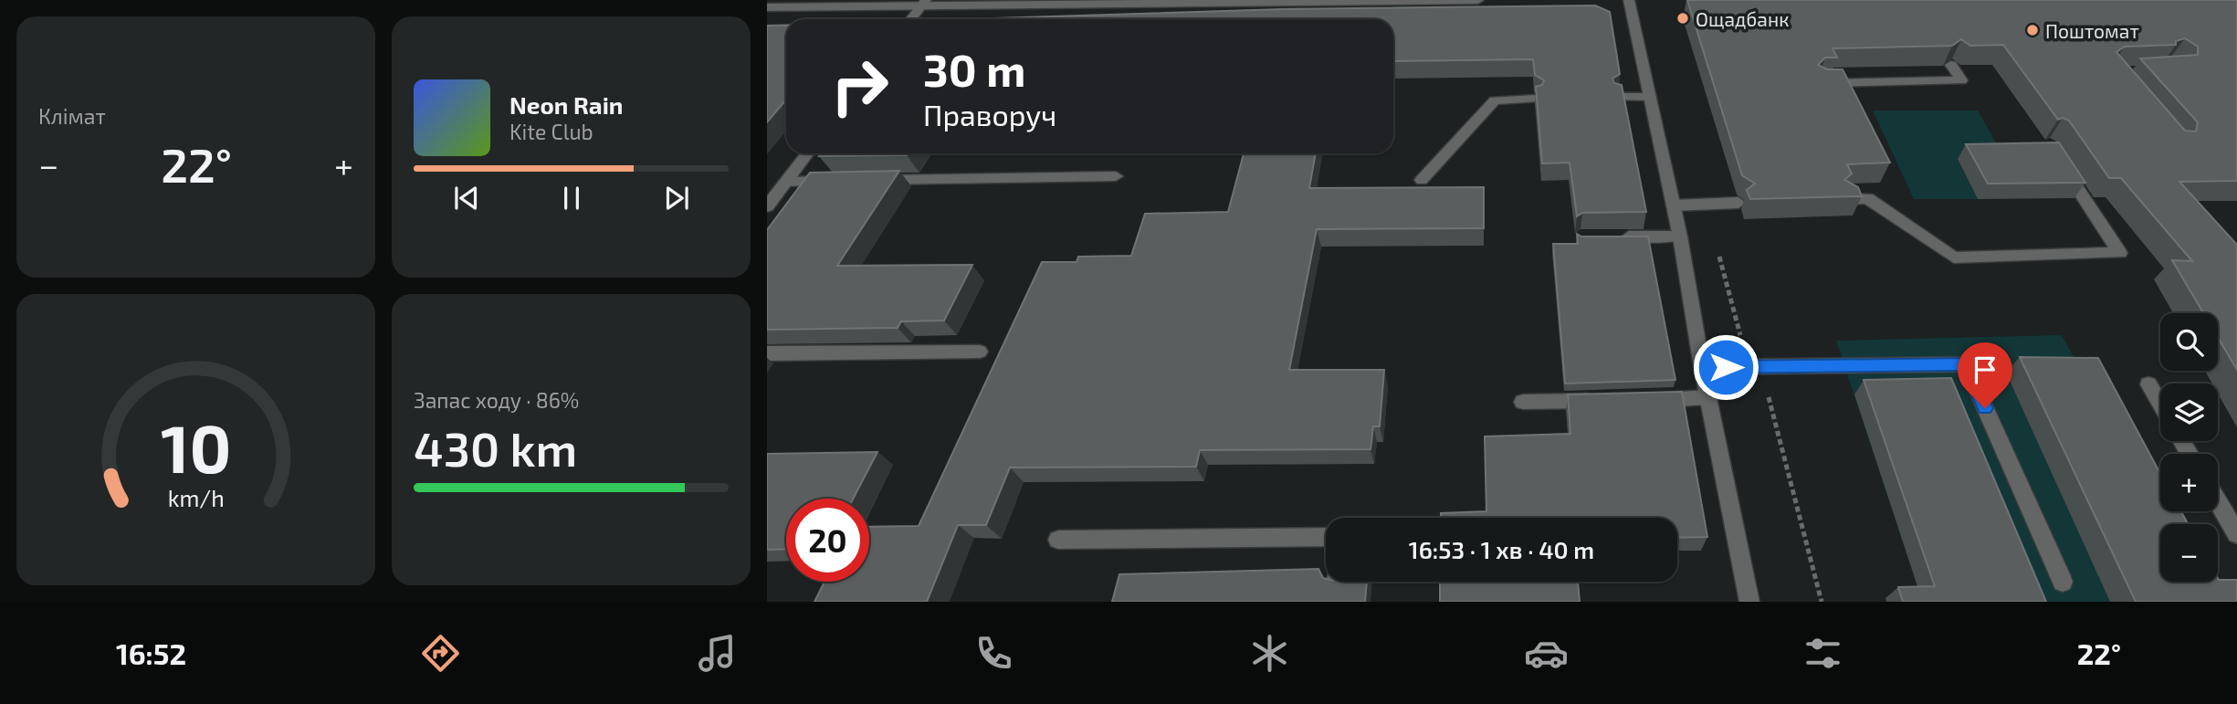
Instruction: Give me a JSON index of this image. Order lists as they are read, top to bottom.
{
  "places": ["Ощадбанк", "Поштомат"],
  "page": {
    "tile": [
      "Клімат",
      ["Запас ходу · 86%", "430 km"]
    ],
    "turn": ["30 m", "Праворуч"],
    "song": ["Neon Rain", "Kite Club"],
    "heat": ["−", "22°", "+"],
    "map_buttons": ["+", "−"],
    "limit": "20",
    "trip": "16:53 · 1 хв · 40 m",
    "tabs": ["16:52", "22°"],
    "gauge": ["10", "km/h"]
  }
}
